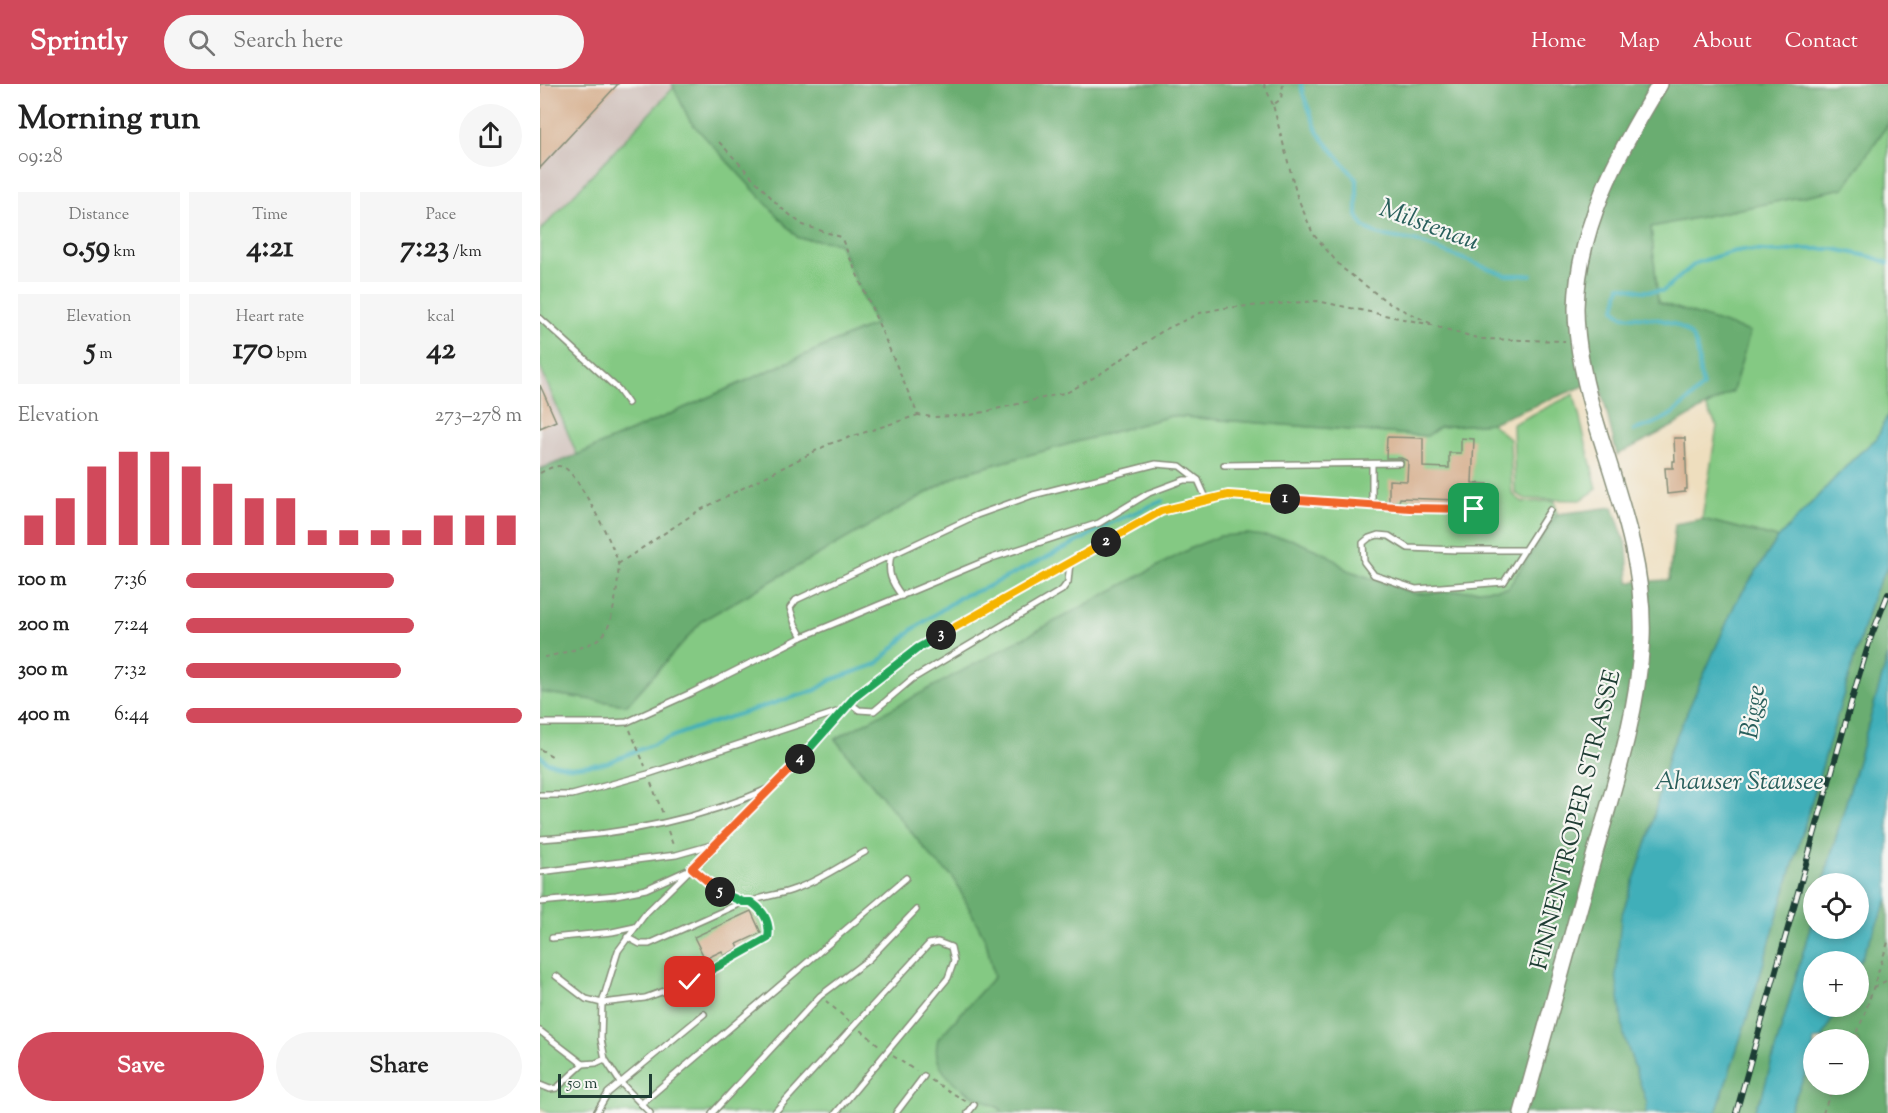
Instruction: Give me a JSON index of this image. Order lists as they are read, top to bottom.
{
  "streets": {
    "main road": ["FINNENTROPER STRASSE"]
  },
  "water": ["Milstenau", "Bigge", "Ahauser Stausee"],
  "scale_bar": "50 m",
  "page": {
    "header": "Sprintly",
    "search": "Search here",
    "nav": [
      "Home",
      "Map",
      "About",
      "Contact"
    ],
    "heading": ["Morning run", "09:28"],
    "stats": [
      ["Distance", "0.59 km"],
      ["Time", "4:21"],
      ["Pace", "7:23 /km"],
      ["Elevation", "5 m"],
      ["Heart rate", "170 bpm"],
      ["kcal", "42"]
    ],
    "chart": ["Elevation", "273–278 m"],
    "pins": [
      "1",
      "2",
      "3",
      "4",
      "5"
    ],
    "list": [
      {
        "name": "100 m",
        "note": "7:36"
      },
      {
        "name": "200 m",
        "note": "7:24"
      },
      {
        "name": "300 m",
        "note": "7:32"
      },
      {
        "name": "400 m",
        "note": "6:44"
      }
    ],
    "map_buttons": ["+", "−"],
    "buttons": ["Save", "Share"],
    "scale": "50 m"
  }
}
